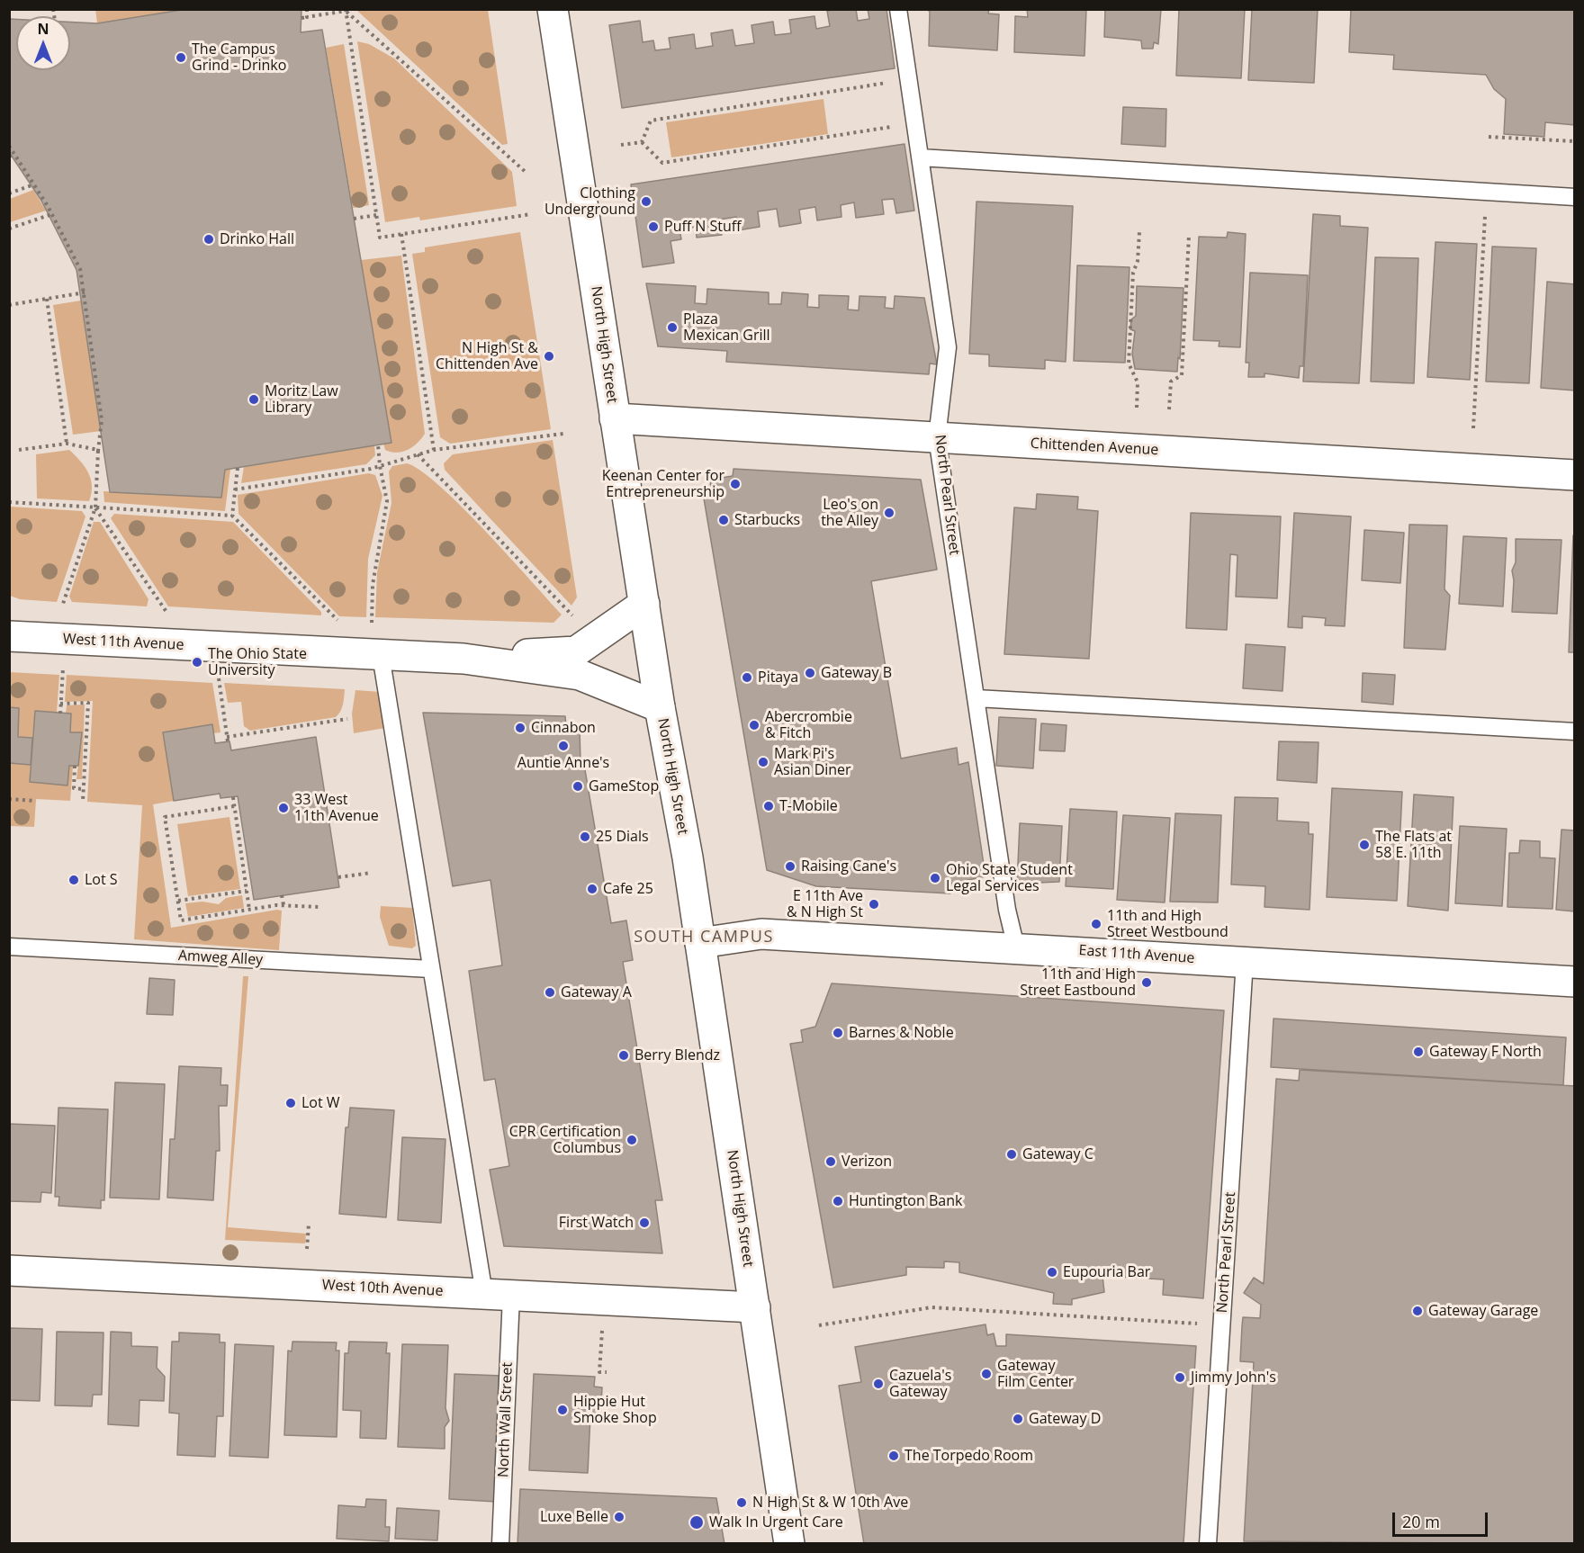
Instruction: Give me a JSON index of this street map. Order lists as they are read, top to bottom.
{
  "streets": {
    "street": [
      "North High Street",
      "Chittenden Avenue",
      "West 11th Avenue",
      "East 11th Avenue",
      "West 10th Avenue"
    ],
    "lane": ["North Pearl Street", "Amweg Alley", "North Wall Street"]
  },
  "crossings": [
    ["North High Street", "Chittenden Avenue"],
    ["North High Street", "West 11th Avenue"],
    ["North High Street", "East 11th Avenue"],
    ["North High Street", "West 10th Avenue"],
    ["Chittenden Avenue", "North Pearl Street"],
    ["North Pearl Street", "East 11th Avenue"],
    ["West 11th Avenue", "North Wall Street"],
    ["Amweg Alley", "North Wall Street"],
    ["West 10th Avenue", "North Wall Street"]
  ],
  "districts": ["SOUTH CAMPUS"],
  "places": [
    "The Campus Grind - Drinko",
    "Clothing Underground",
    "Puff N Stuff",
    "Drinko Hall",
    "Plaza Mexican Grill",
    "N High St & Chittenden Ave",
    "Moritz Law Library",
    "Keenan Center for Entrepreneurship",
    "Leo's on the Alley",
    "Starbucks",
    "The Ohio State University",
    "Gateway B",
    "Pitaya",
    "Abercrombie & Fitch",
    "Cinnabon",
    "Auntie Anne's",
    "Mark Pi's Asian Diner",
    "GameStop",
    "T-Mobile",
    "33 West 11th Avenue",
    "25 Dials",
    "The Flats at 58 E. 11th",
    "Raising Cane's",
    "Ohio State Student Legal Services",
    "Lot S",
    "Cafe 25",
    "E 11th Ave & N High St",
    "11th and High Street Westbound",
    "11th and High Street Eastbound",
    "Gateway A",
    "Barnes & Noble",
    "Gateway F North",
    "Berry Blendz",
    "Lot W",
    "CPR Certification Columbus",
    "Gateway C",
    "Verizon",
    "Huntington Bank",
    "First Watch",
    "Eupouria Bar",
    "Gateway Garage",
    "Gateway Film Center",
    "Jimmy John's",
    "Cazuela's Gateway",
    "Hippie Hut Smoke Shop",
    "Gateway D",
    "The Torpedo Room",
    "N High St & W 10th Ave",
    "Luxe Belle",
    "Walk In Urgent Care"
  ],
  "scale_bar": "20 m",
  "north": "top"
}
